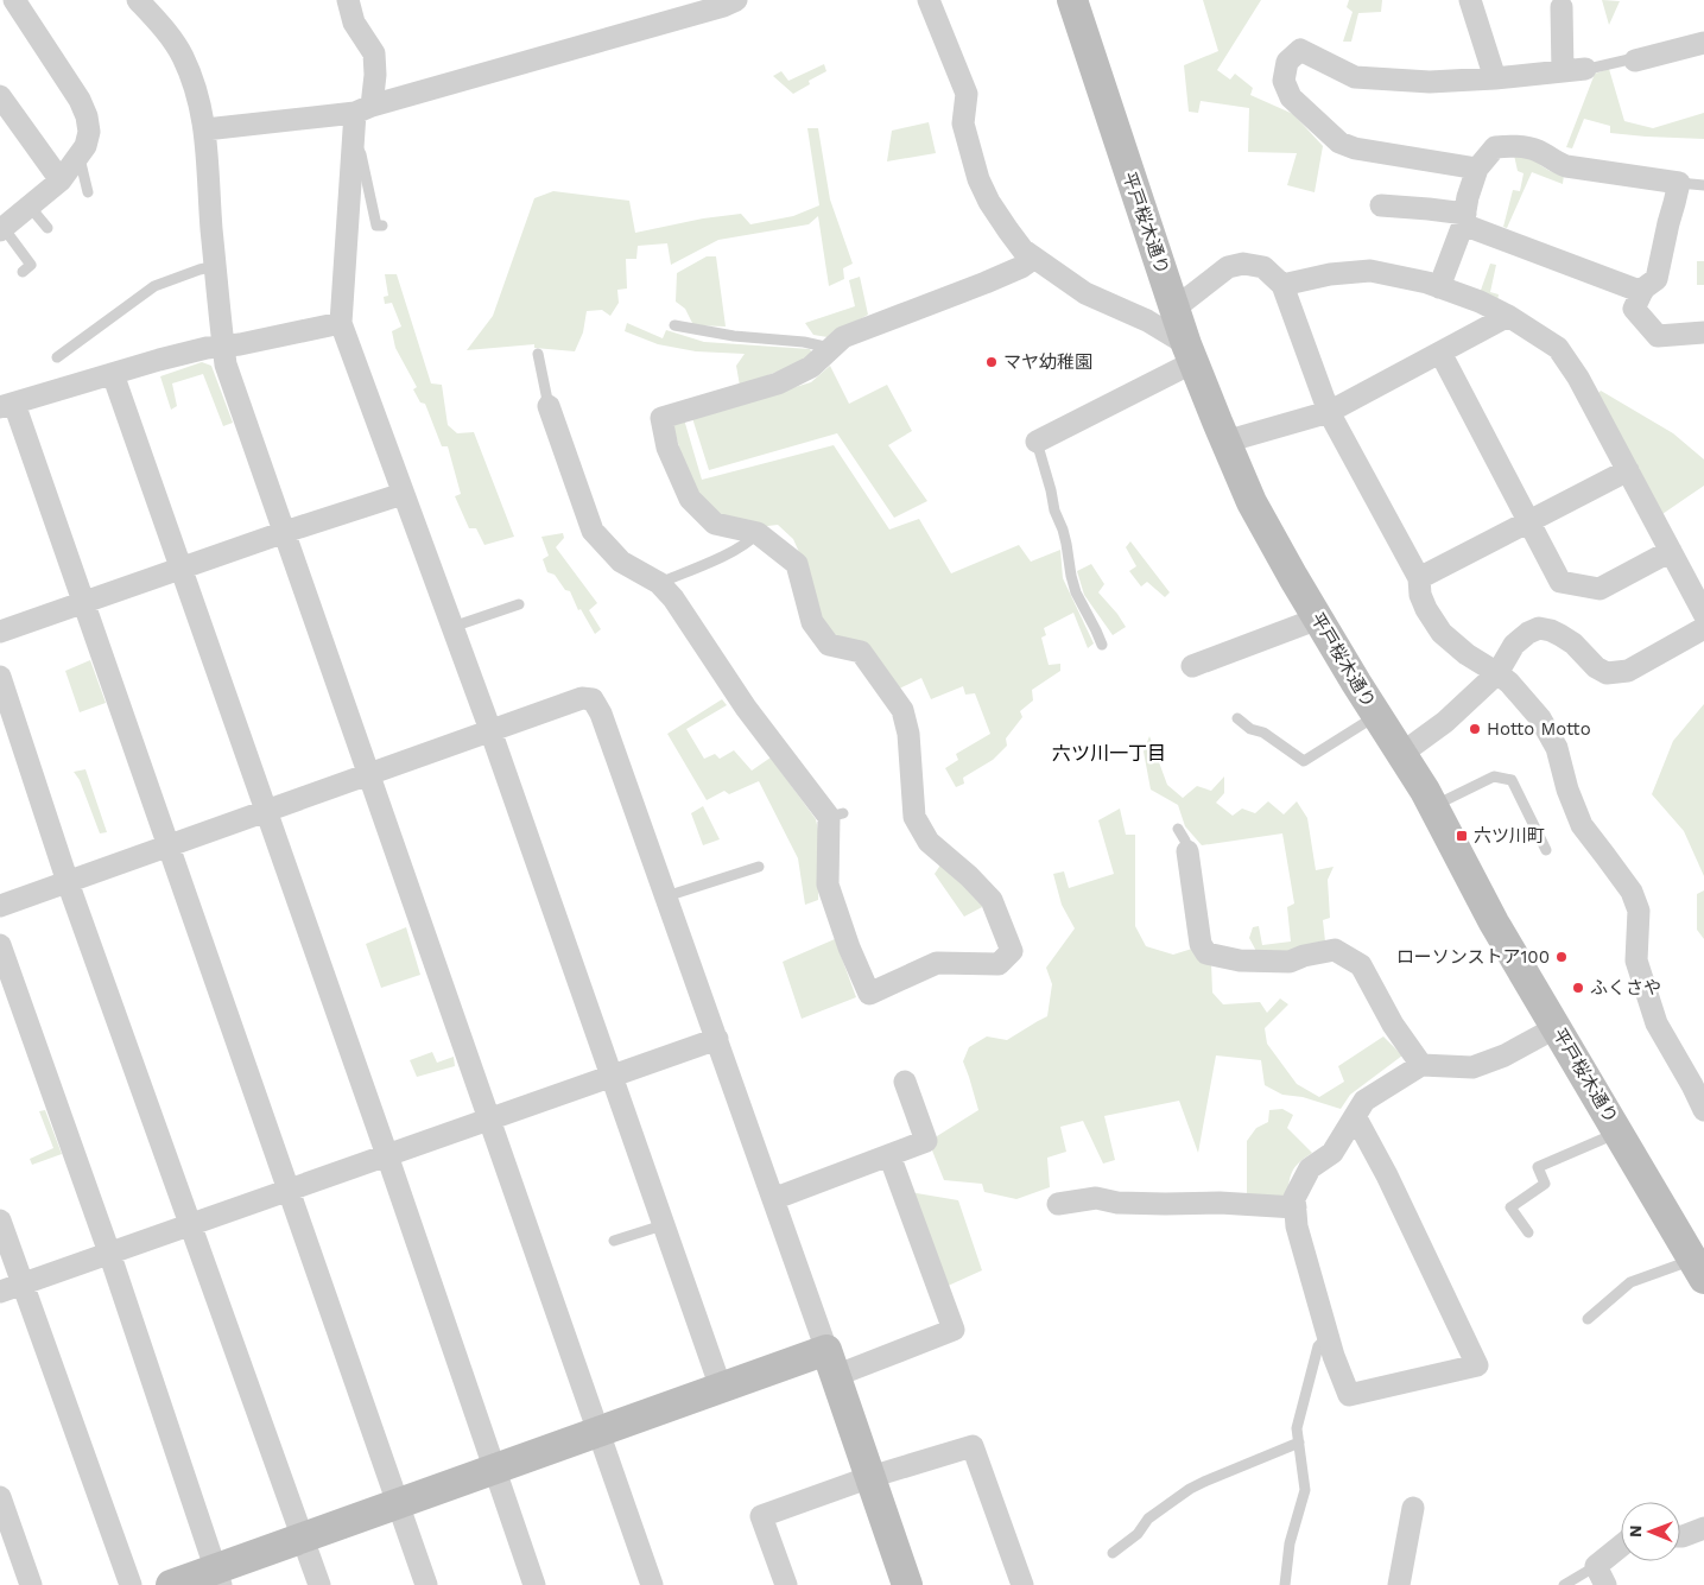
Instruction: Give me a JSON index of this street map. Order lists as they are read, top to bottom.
{
  "streets": {
    "main road": ["平戸桜木通り"]
  },
  "districts": ["六ツ川一丁目"],
  "places": {
    "other": [
      "マヤ幼稚園",
      "Hotto Motto",
      "ローソンストア100",
      "ふくさや"
    ],
    "transit": ["六ツ川町"]
  },
  "north": "left"
}
